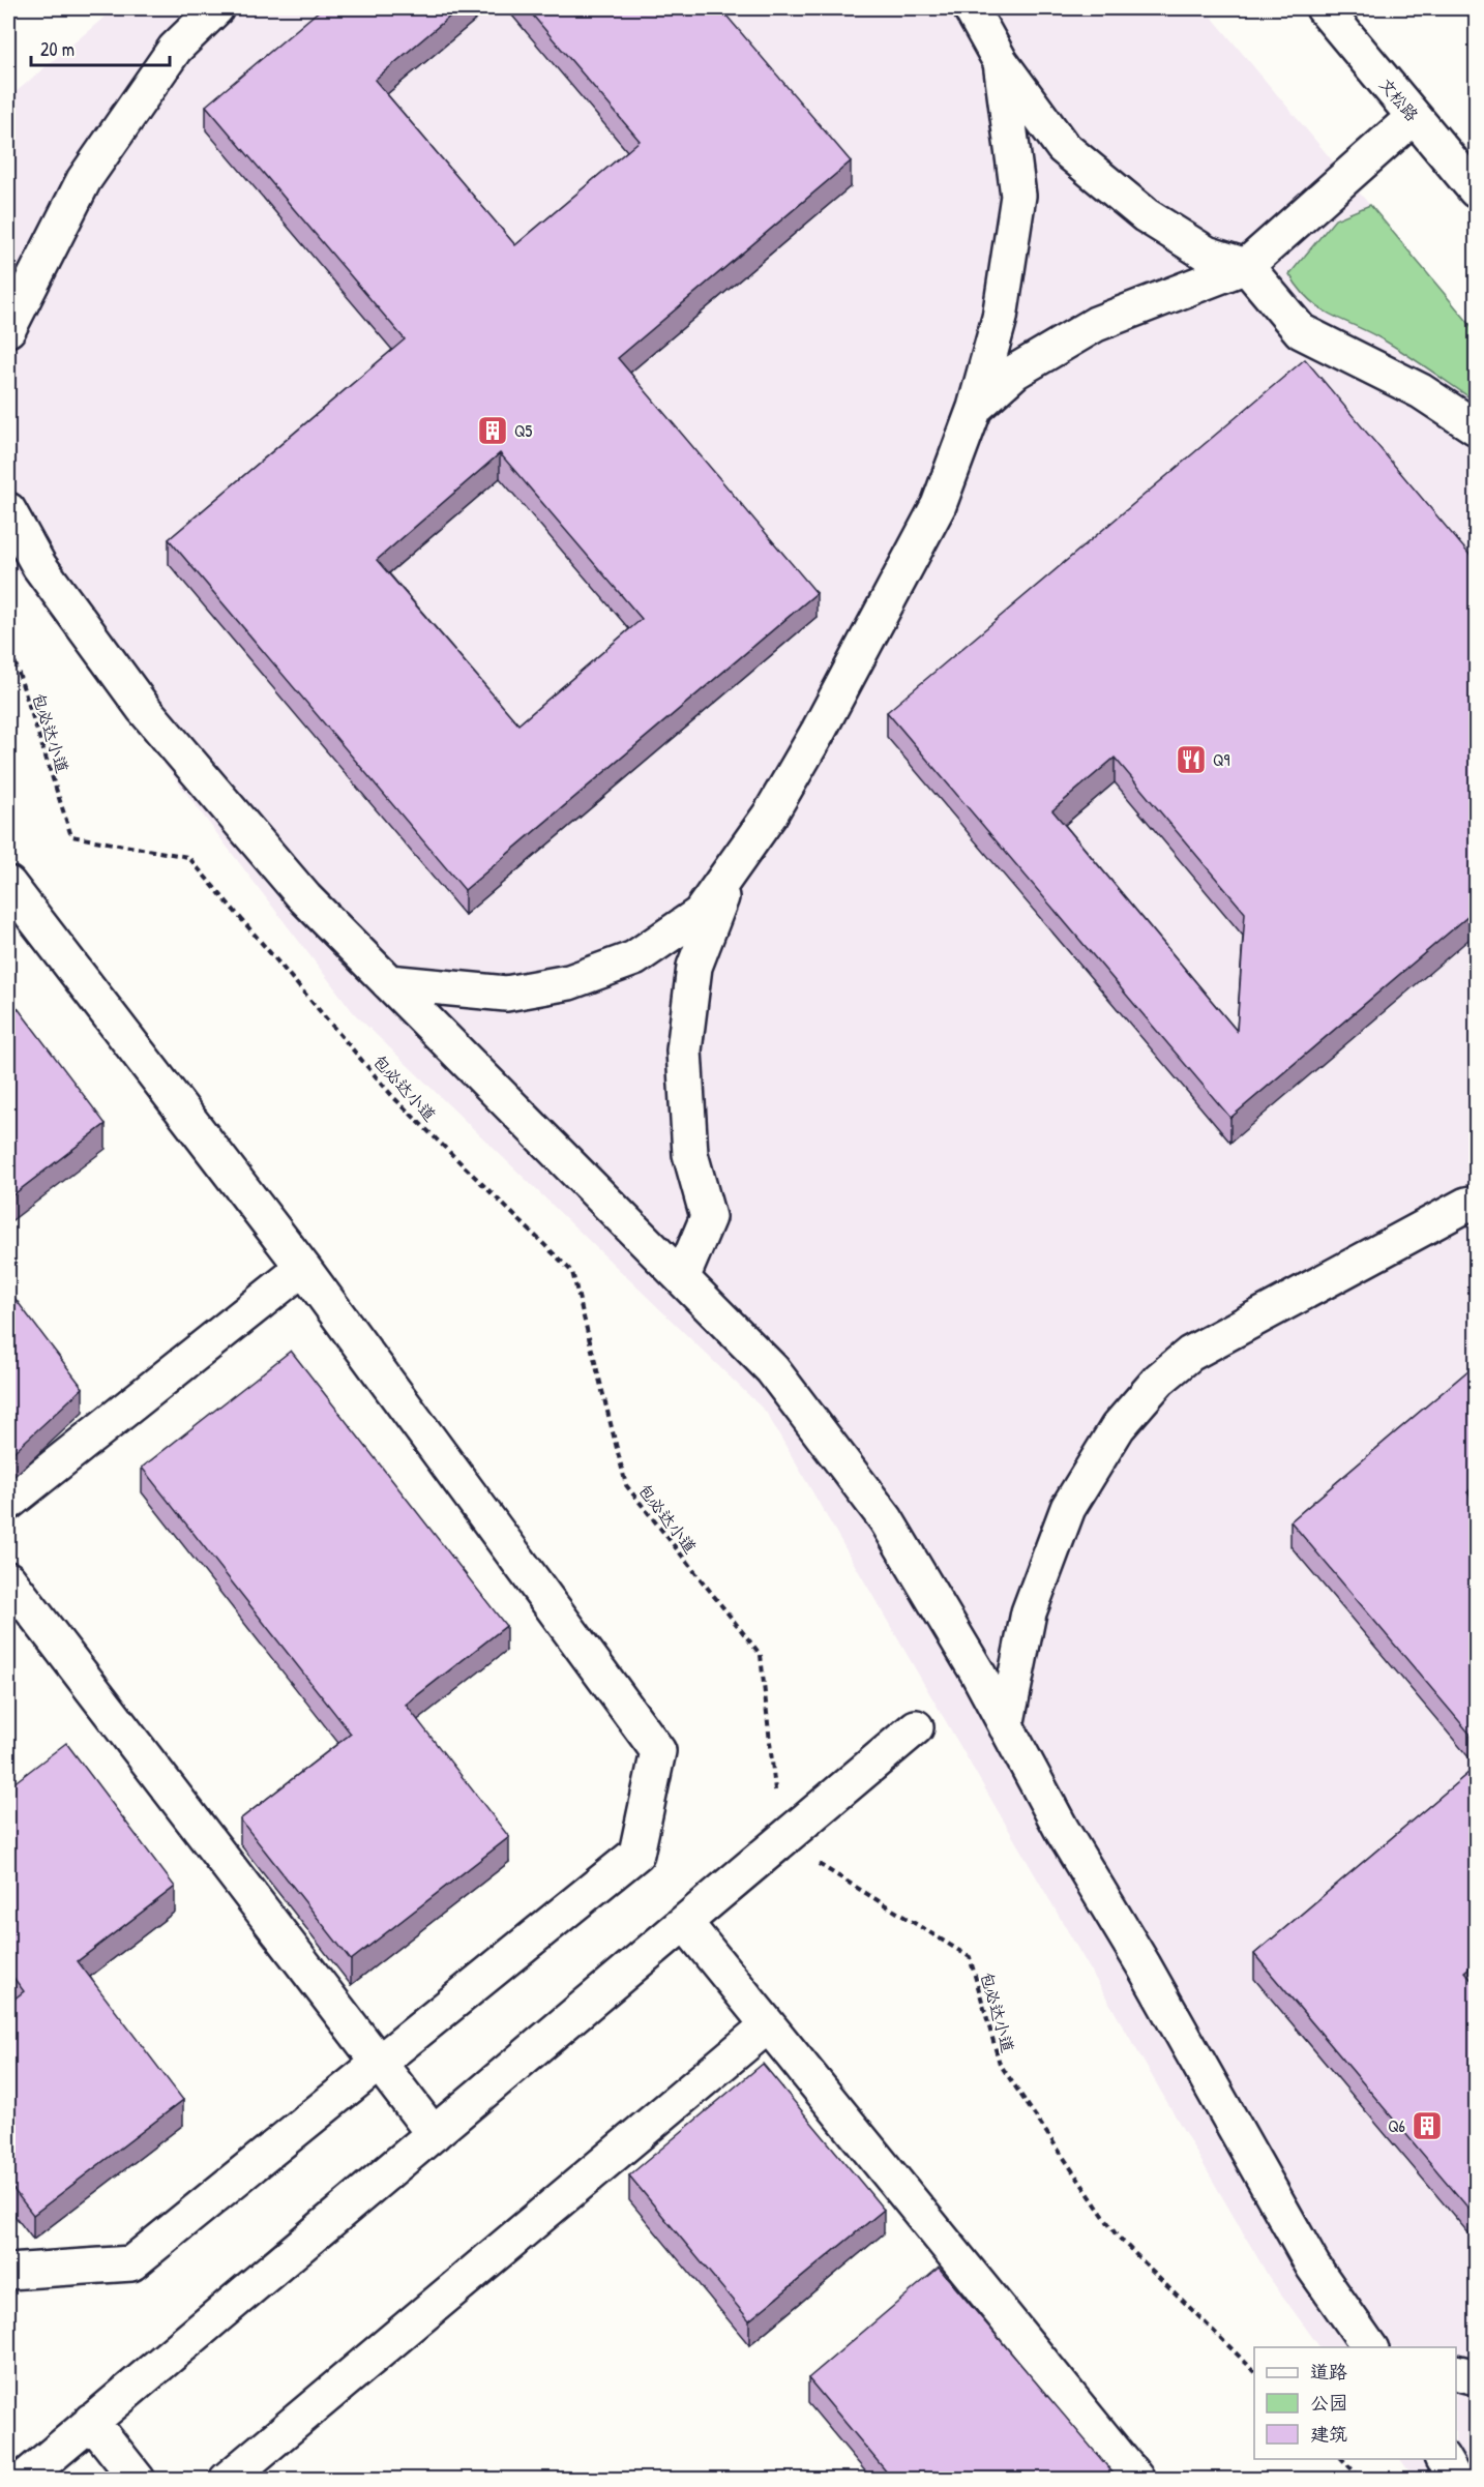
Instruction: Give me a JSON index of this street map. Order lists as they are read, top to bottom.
{
  "streets": {
    "street": ["文松路"],
    "path": ["包必达小道"]
  },
  "places": {
    "building": ["Q5", "Q6"],
    "restaurant": ["Q9"]
  },
  "legend": ["道路", "公园", "建筑"],
  "scale_bar": "20 m"
}
